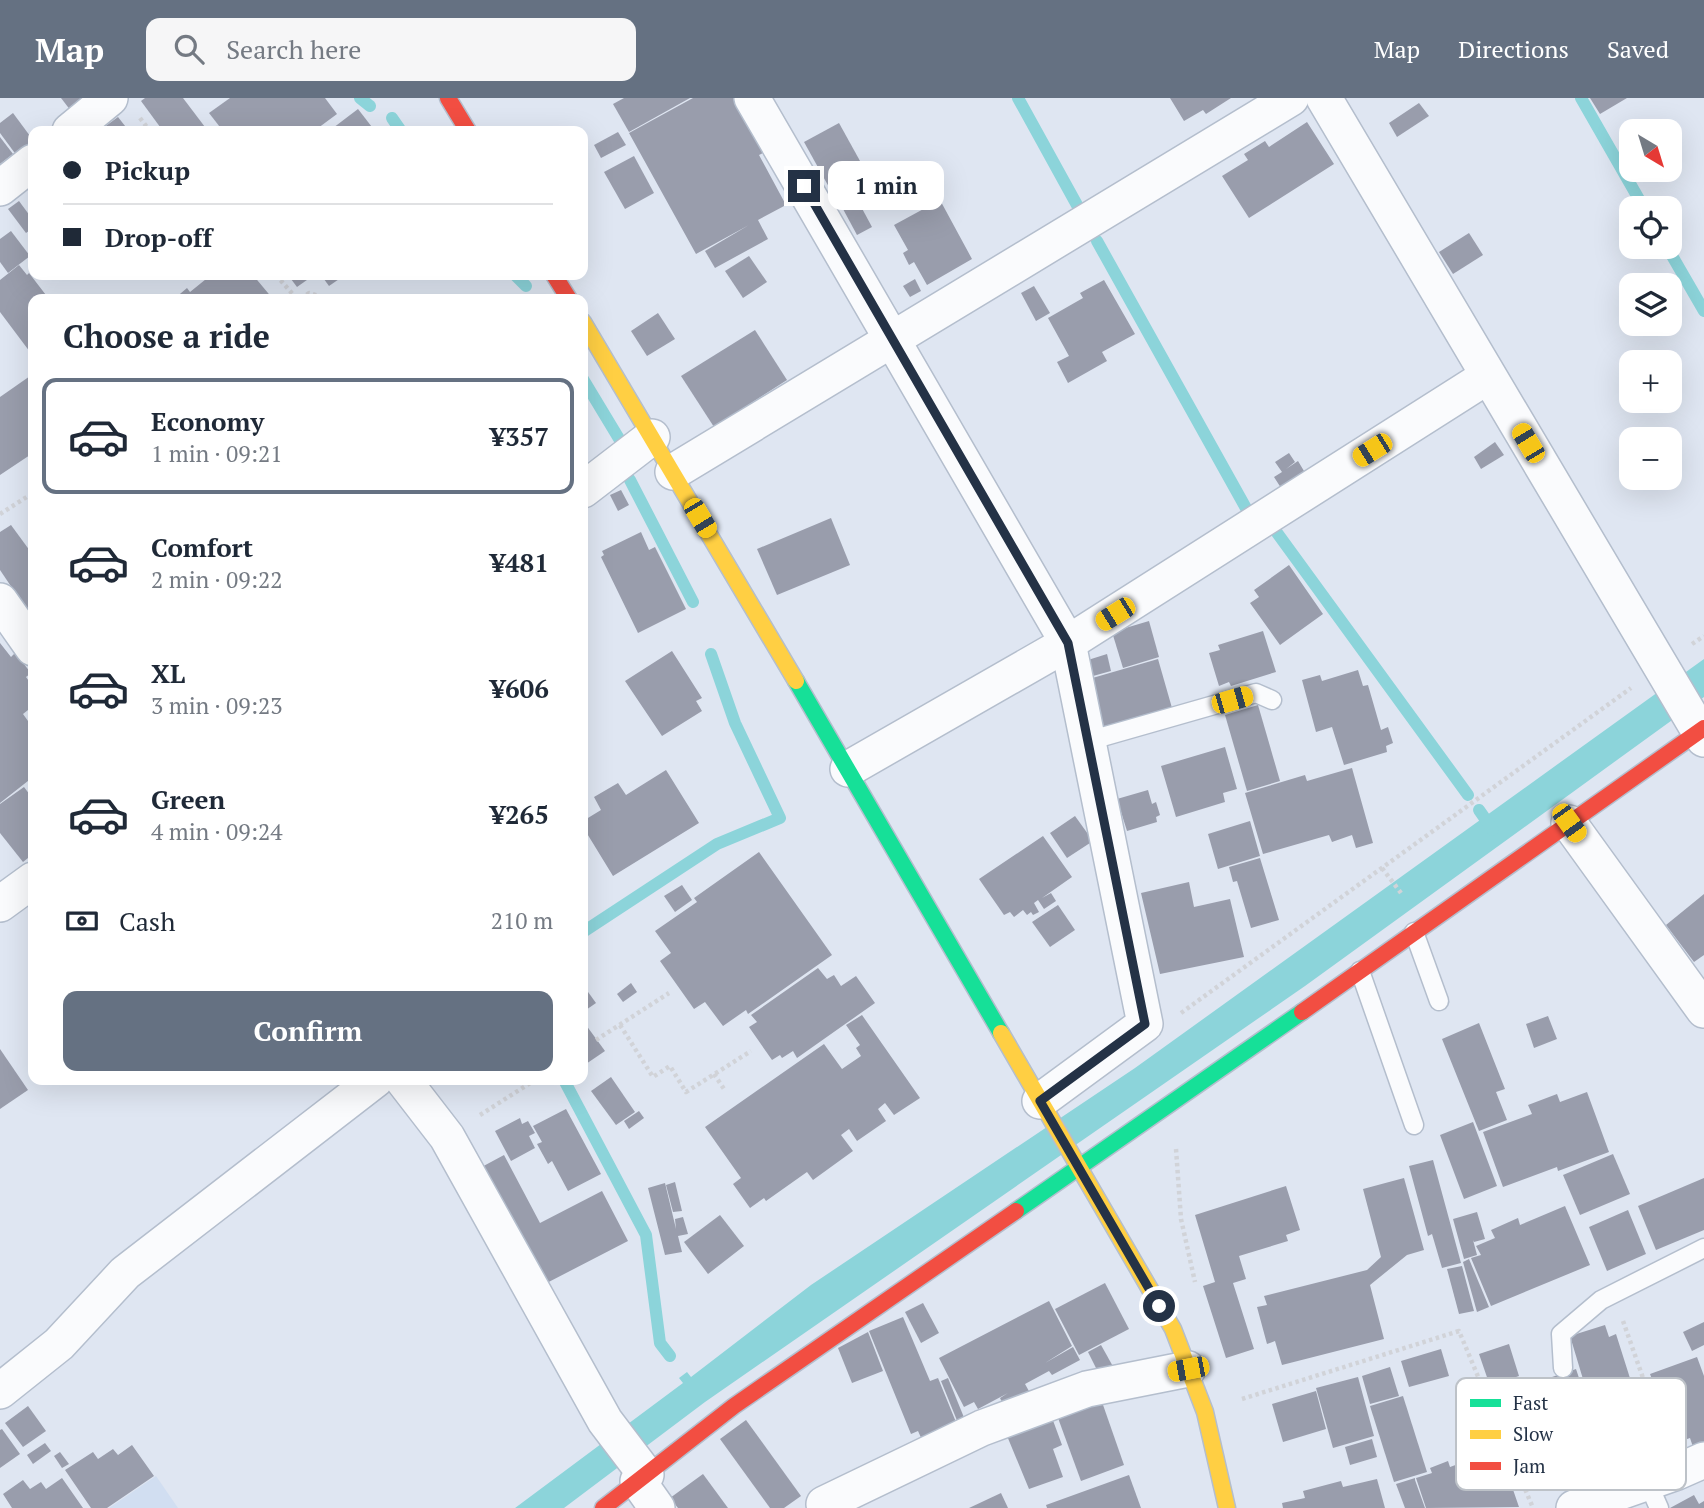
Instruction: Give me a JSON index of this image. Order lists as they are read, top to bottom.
{
  "legend": ["Fast", "Slow", "Jam"],
  "north": "bottom right",
  "page": {
    "header": "Map",
    "search": "Search here",
    "nav": ["Map", "Directions", "Saved"],
    "map_buttons": ["+", "−"],
    "banner": ["Pickup", "Drop-off"],
    "bubble": "1 min",
    "heading": "Choose a ride",
    "list": [
      {
        "name": "Economy",
        "note": "1 min · 09:21",
        "value": "¥357"
      },
      {
        "name": "Comfort",
        "note": "2 min · 09:22",
        "value": "¥481"
      },
      {
        "name": "XL",
        "note": "3 min · 09:23",
        "value": "¥606"
      },
      {
        "name": "Green",
        "note": "4 min · 09:24",
        "value": "¥265"
      }
    ],
    "pay": ["Cash", "210 m"],
    "buttons": "Confirm"
  }
}
